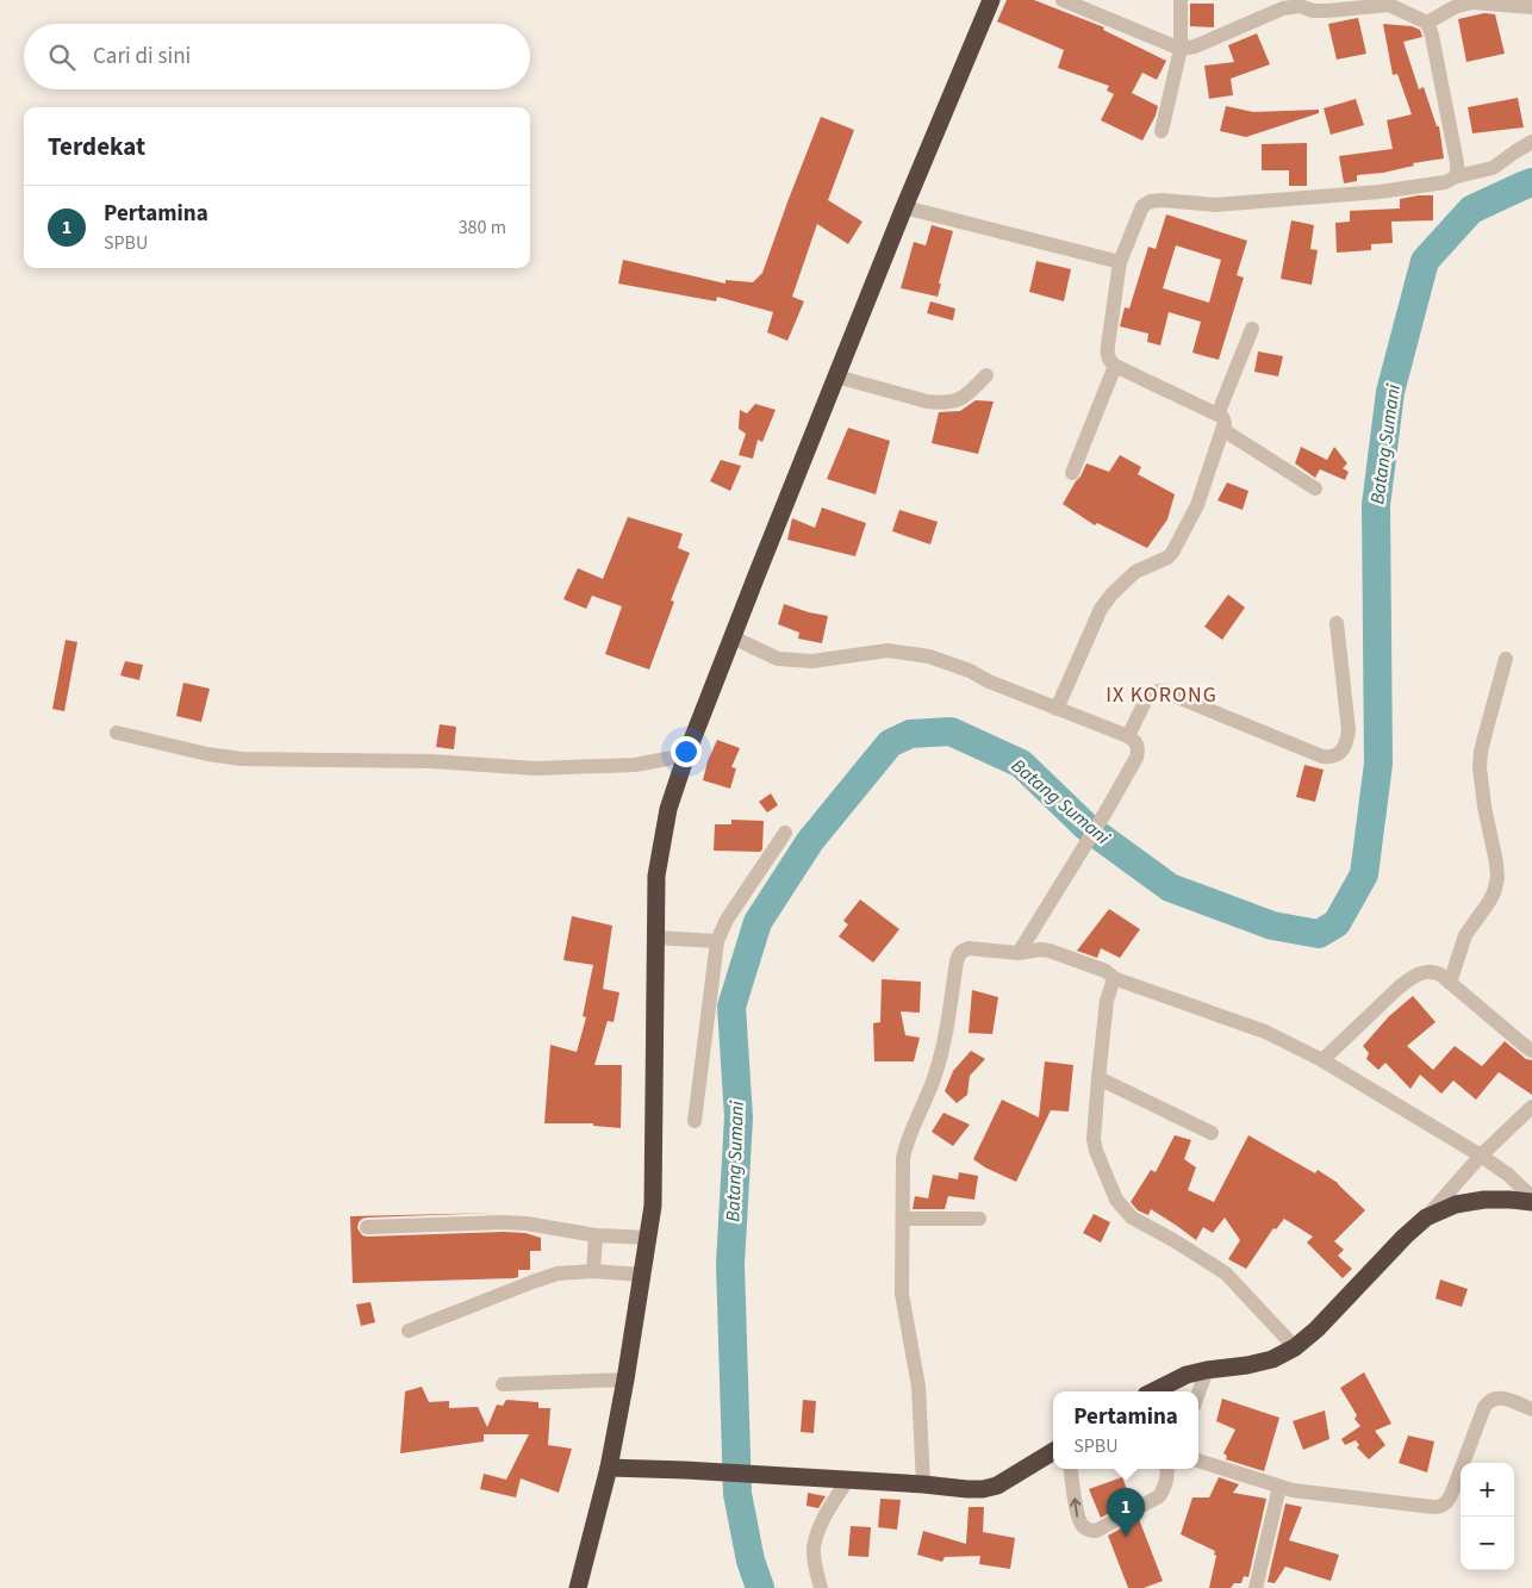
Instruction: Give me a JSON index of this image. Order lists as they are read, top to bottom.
{
  "districts": ["IX KORONG"],
  "water": ["Batang Sumani"],
  "page": {
    "search": "Cari di sini",
    "heading": "Terdekat",
    "list": [
      {
        "mark": "1",
        "name": "Pertamina",
        "note": "SPBU",
        "value": "380 m"
      }
    ],
    "popup": ["Pertamina", "SPBU"],
    "map_buttons": ["+", "−"],
    "pins": "1"
  }
}
